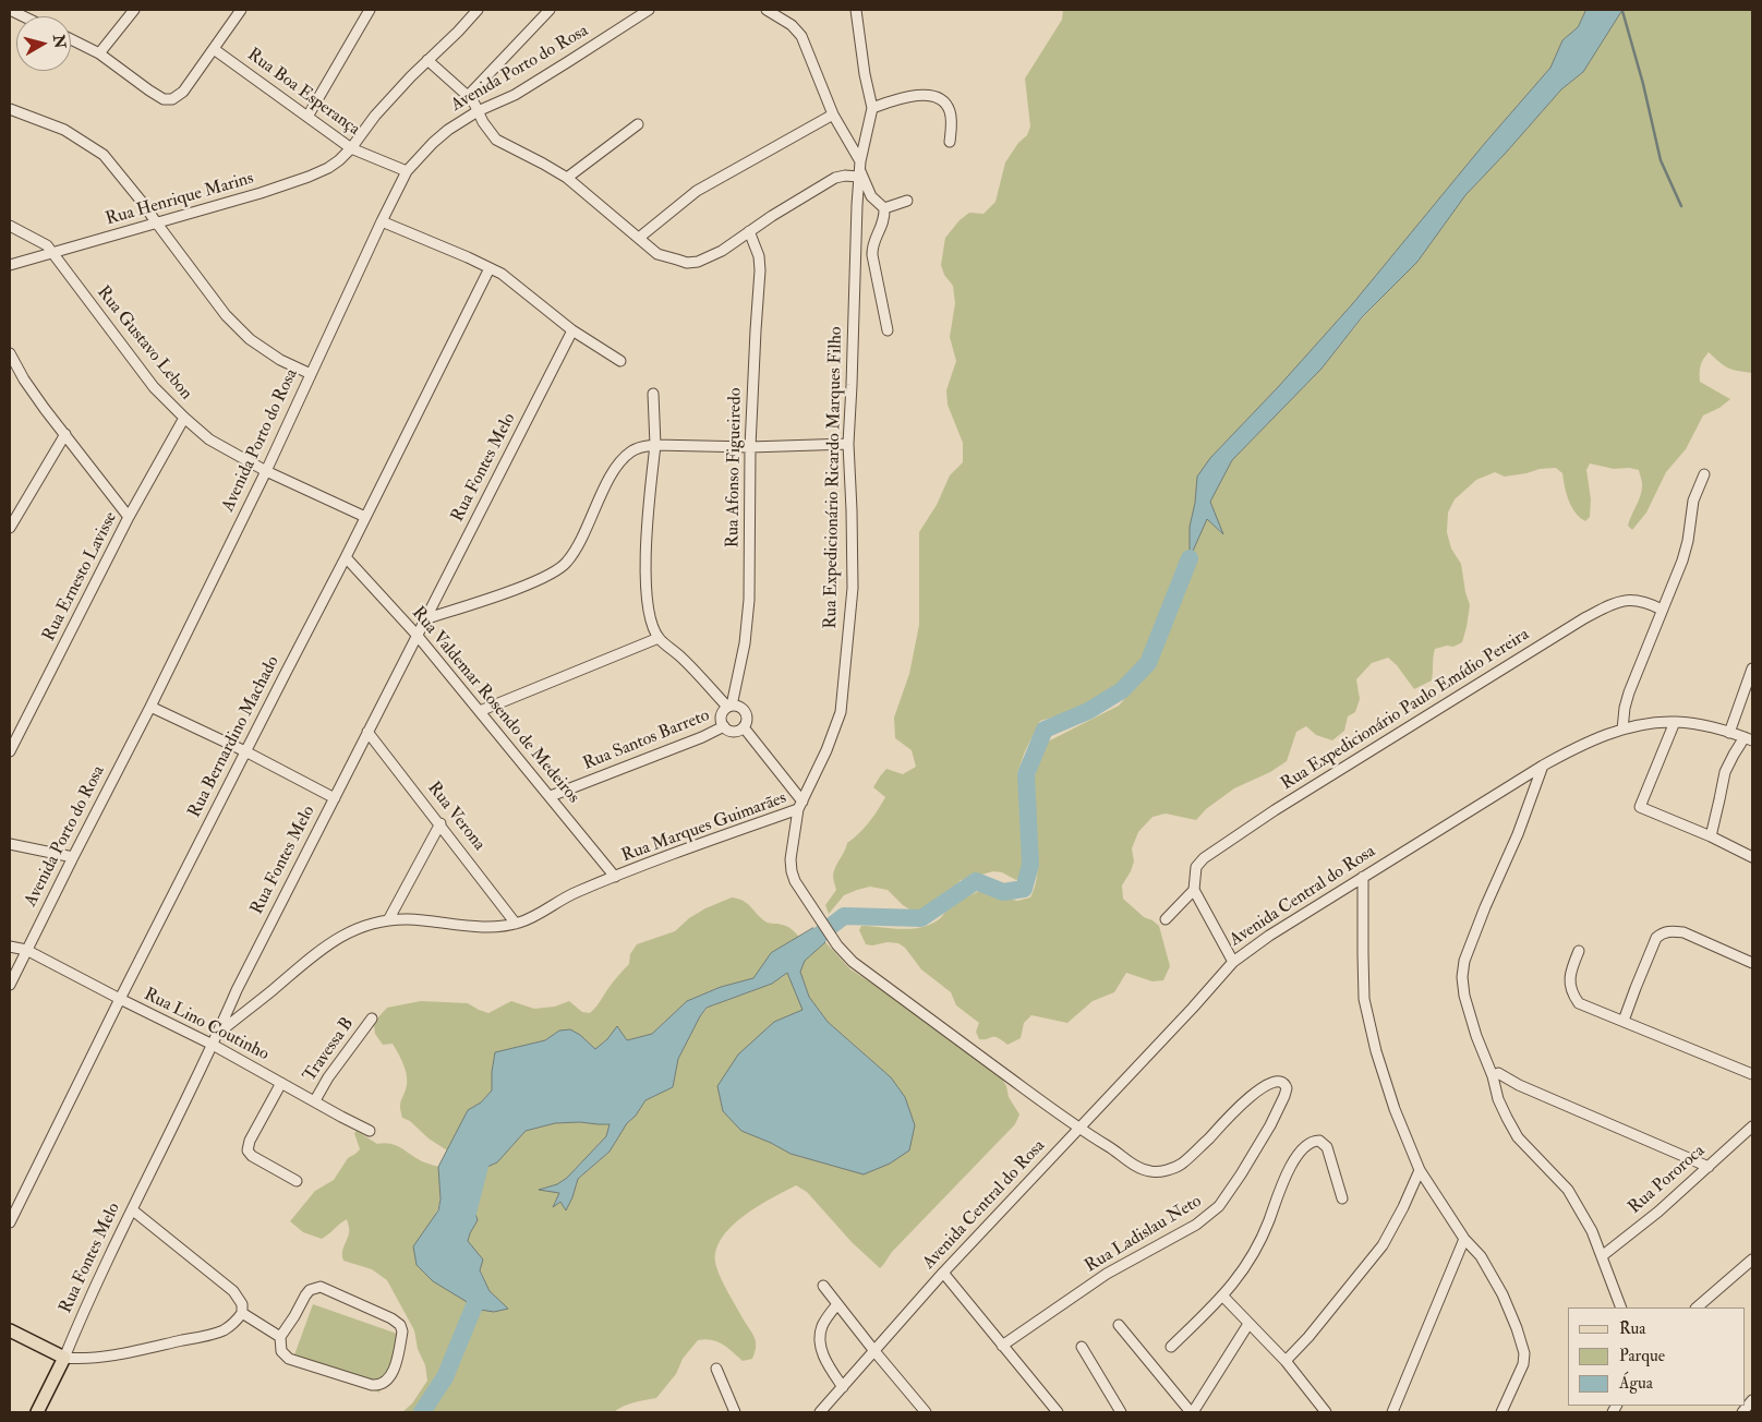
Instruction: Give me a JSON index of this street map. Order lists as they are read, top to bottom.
{
  "streets": {
    "main road": ["Rua Fontes Melo"],
    "street": [
      "Avenida Porto do Rosa",
      "Rua Boa Esperança",
      "Rua Henrique Marins",
      "Rua Gustavo Lebon",
      "Rua Afonso Figueiredo",
      "Rua Expedicionário Ricardo Marques Filho",
      "Rua Ernesto Lavisse",
      "Rua Valdemar Rosendo de Medeiros",
      "Rua Expedicionário Paulo Emídio Pereira",
      "Rua Bernardino Machado",
      "Rua Santos Barreto",
      "Rua Verona",
      "Rua Marques Guimarães",
      "Avenida Central do Rosa",
      "Rua Lino Coutinho",
      "Travessa B",
      "Rua Pororoca",
      "Rua Ladislau Neto"
    ]
  },
  "crossings": [
    ["Avenida Porto do Rosa", "Rua Boa Esperança"],
    ["Avenida Porto do Rosa", "Rua Gustavo Lebon"],
    ["Avenida Porto do Rosa", "Rua Lino Coutinho"],
    ["Rua Boa Esperança", "Rua Henrique Marins"],
    ["Rua Henrique Marins", "Rua Gustavo Lebon"],
    ["Rua Gustavo Lebon", "Rua Ernesto Lavisse"],
    ["Rua Gustavo Lebon", "Rua Bernardino Machado"],
    ["Rua Fontes Melo", "Rua Valdemar Rosendo de Medeiros"],
    ["Rua Fontes Melo", "Rua Verona"],
    ["Rua Fontes Melo", "Rua Marques Guimarães"],
    ["Rua Fontes Melo", "Rua Lino Coutinho"],
    ["Rua Afonso Figueiredo", "Rua Santos Barreto"],
    ["Rua Expedicionário Ricardo Marques Filho", "Rua Marques Guimarães"],
    ["Rua Valdemar Rosendo de Medeiros", "Rua Bernardino Machado"],
    ["Rua Valdemar Rosendo de Medeiros", "Rua Santos Barreto"],
    ["Rua Valdemar Rosendo de Medeiros", "Rua Marques Guimarães"],
    ["Rua Bernardino Machado", "Rua Lino Coutinho"],
    ["Rua Verona", "Rua Marques Guimarães"],
    ["Rua Marques Guimarães", "Avenida Central do Rosa"],
    ["Rua Marques Guimarães", "Rua Ladislau Neto"],
    ["Avenida Central do Rosa", "Rua Ladislau Neto"],
    ["Rua Lino Coutinho", "Travessa B"]
  ],
  "legend": ["Rua", "Parque", "Água"],
  "north": "right"
}
